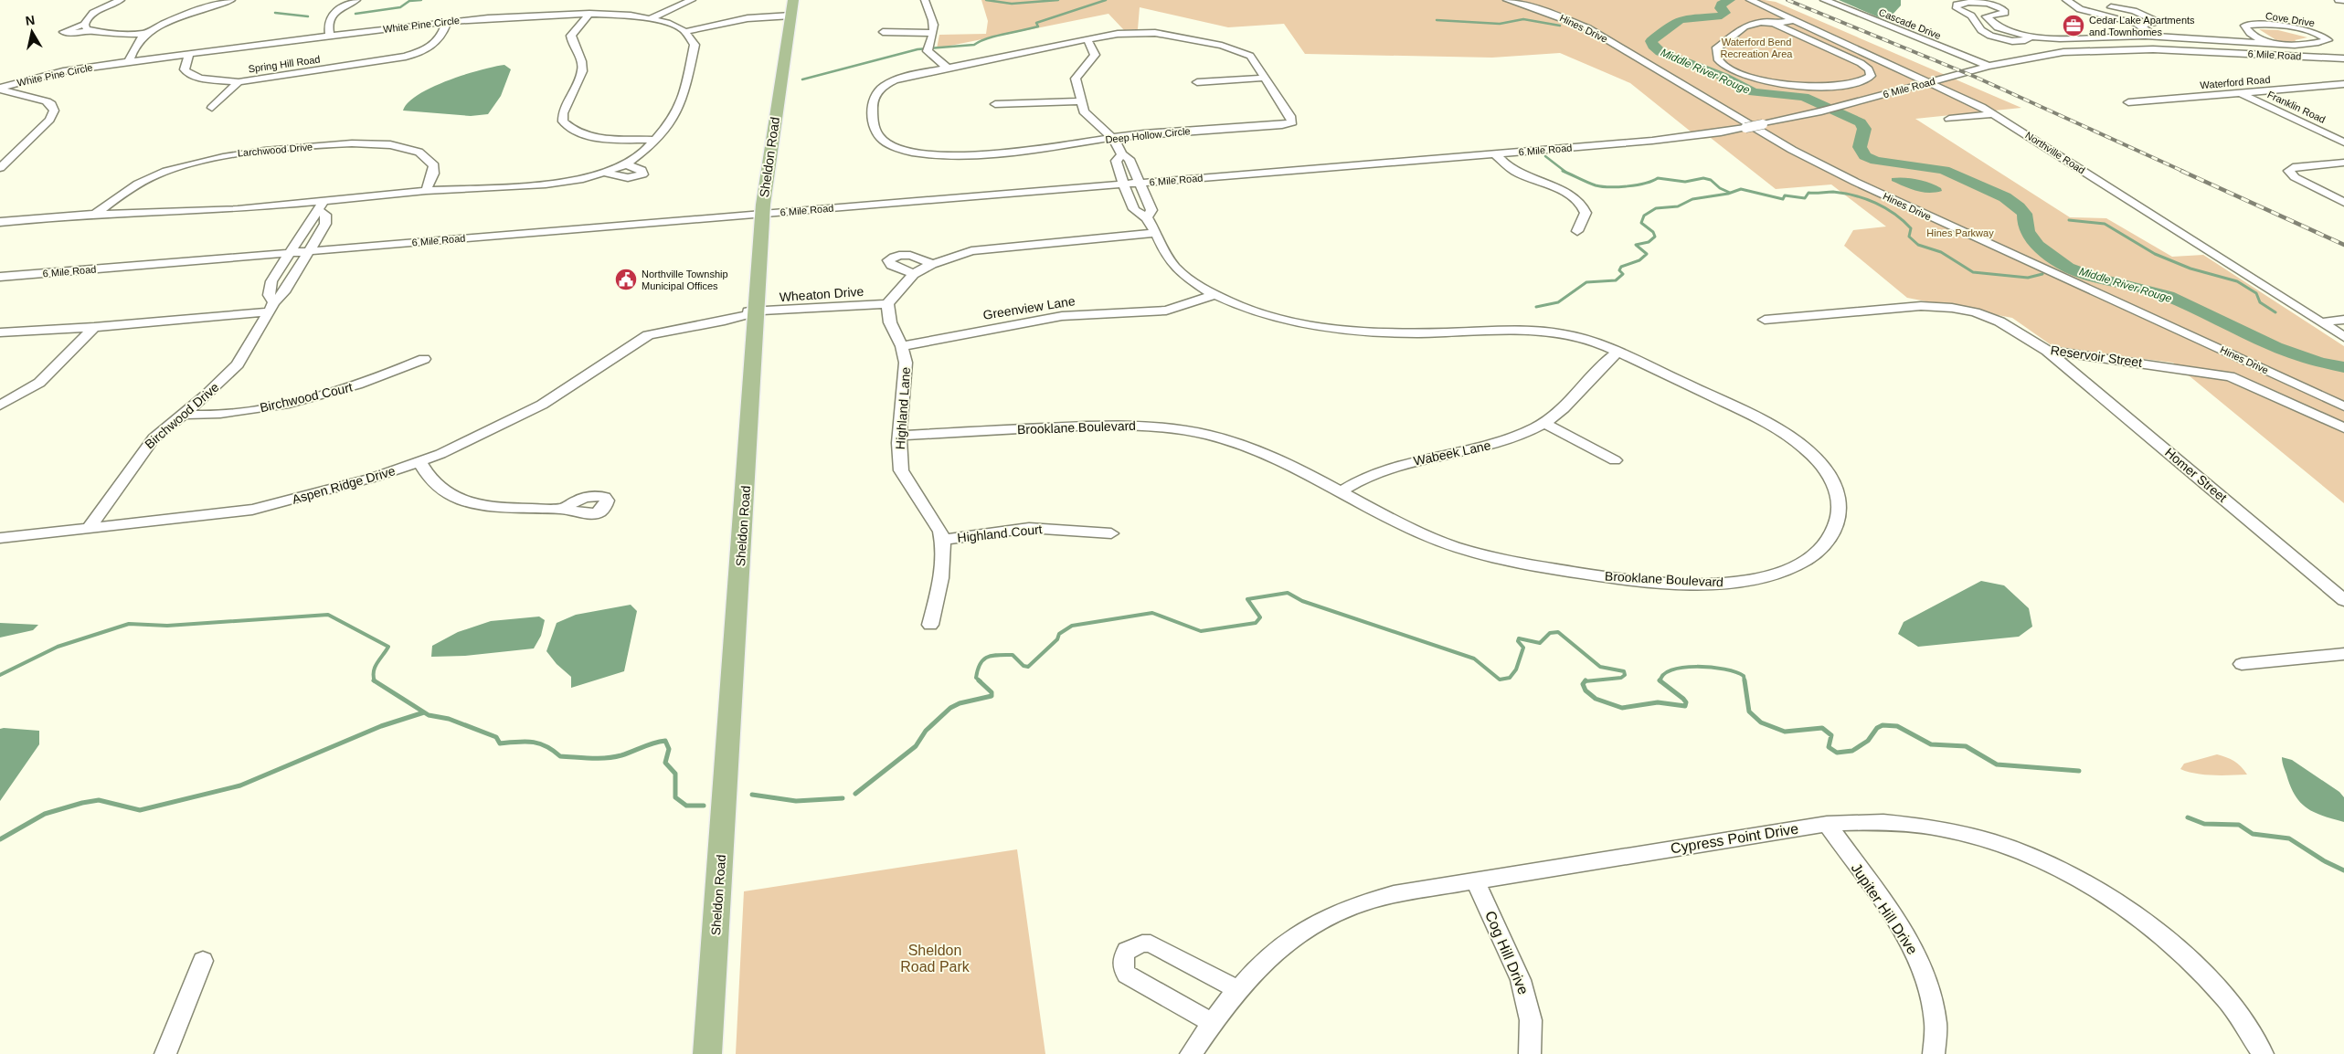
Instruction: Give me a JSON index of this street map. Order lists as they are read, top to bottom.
{
  "streets": {
    "main road": ["Sheldon Road"],
    "street": [
      "Cove Drive",
      "Cascade Drive",
      "White Pine Circle",
      "Hines Drive",
      "6 Mile Road",
      "Spring Hill Road",
      "Waterford Road",
      "Franklin Road",
      "Deep Hollow Circle",
      "Larchwood Drive",
      "Northville Road",
      "Wheaton Drive",
      "Greenview Lane",
      "Reservoir Street",
      "Birchwood Court",
      "Highland Lane",
      "Birchwood Drive",
      "Brooklane Boulevard",
      "Wabeek Lane",
      "Homer Street",
      "Aspen Ridge Drive",
      "Highland Court",
      "Cypress Point Drive",
      "Jupiter Hill Drive",
      "Cog Hill Drive"
    ]
  },
  "crossings": [
    ["Cove Drive", "6 Mile Road"],
    ["Cascade Drive", "6 Mile Road"],
    ["White Pine Circle", "Spring Hill Road"],
    ["6 Mile Road", "Northville Road"],
    ["6 Mile Road", "Sheldon Road"],
    ["6 Mile Road", "Birchwood Drive"],
    ["6 Mile Road", "Brooklane Boulevard"],
    ["Waterford Road", "Franklin Road"],
    ["Sheldon Road", "Wheaton Drive"],
    ["Sheldon Road", "Aspen Ridge Drive"],
    ["Wheaton Drive", "Highland Lane"],
    ["Wheaton Drive", "Aspen Ridge Drive"],
    ["Greenview Lane", "Highland Lane"],
    ["Greenview Lane", "Brooklane Boulevard"],
    ["Reservoir Street", "Homer Street"],
    ["Birchwood Court", "Birchwood Drive"],
    ["Highland Lane", "Brooklane Boulevard"],
    ["Highland Lane", "Highland Court"],
    ["Birchwood Drive", "Aspen Ridge Drive"],
    ["Brooklane Boulevard", "Wabeek Lane"],
    ["Cypress Point Drive", "Jupiter Hill Drive"],
    ["Cypress Point Drive", "Cog Hill Drive"]
  ],
  "water": ["Middle River Rouge"],
  "parks": ["Waterford Bend Recreation Area", "Hines Parkway", "Sheldon Road Park"],
  "places": {
    "office": ["Cedar Lake Apartments and Townhomes"],
    "public building": ["Northville Township Municipal Offices"]
  },
  "north": "top"
}
